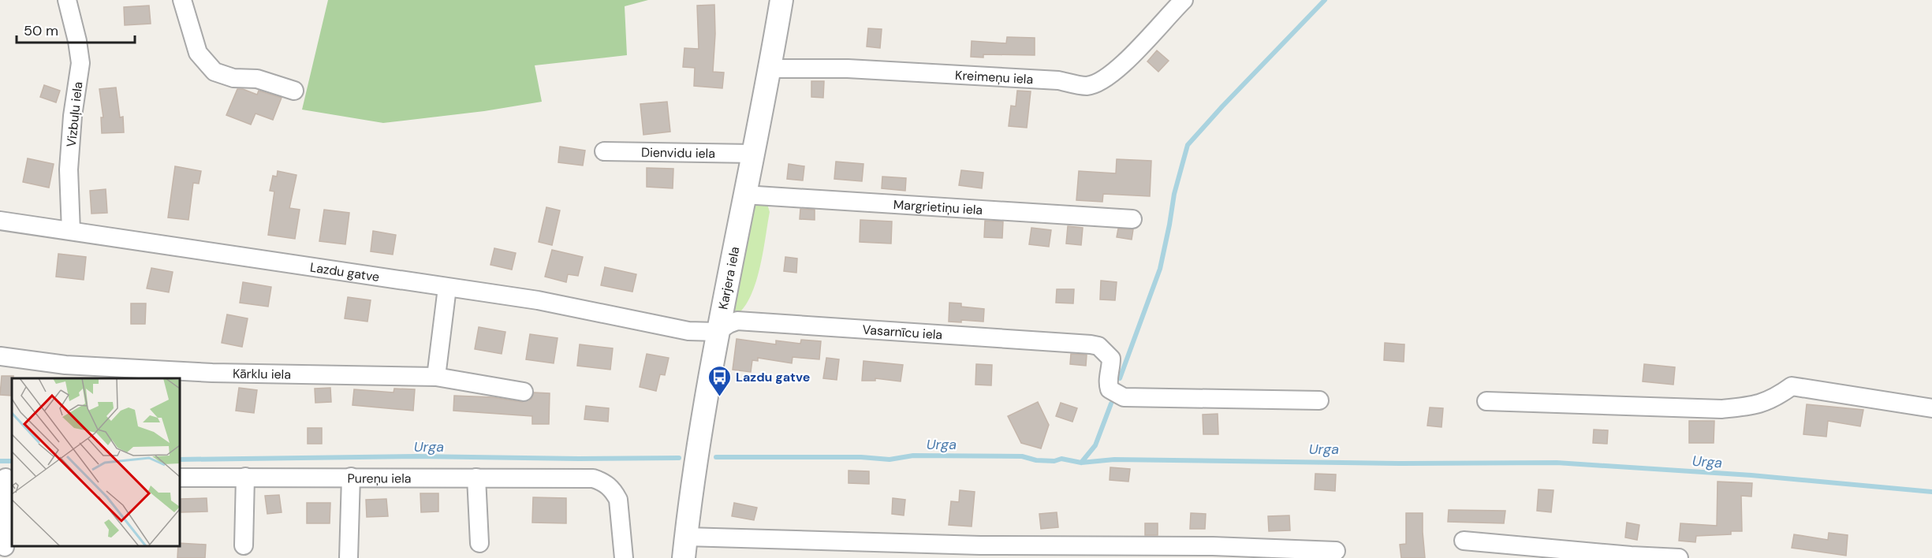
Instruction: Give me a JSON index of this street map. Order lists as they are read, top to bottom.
{
  "streets": {
    "street": [
      "Kreimeņu iela",
      "Vizbuļu iela",
      "Dienvidu iela",
      "Margrietiņu iela",
      "Lazdu gatve",
      "Karjera iela",
      "Vasarnīcu iela",
      "Kārklu iela",
      "Pureņu iela"
    ]
  },
  "crossings": [
    ["Kreimeņu iela", "Karjera iela"],
    ["Vizbuļu iela", "Lazdu gatve"],
    ["Dienvidu iela", "Karjera iela"],
    ["Margrietiņu iela", "Karjera iela"],
    ["Lazdu gatve", "Karjera iela"],
    ["Lazdu gatve", "Vasarnīcu iela"],
    ["Karjera iela", "Vasarnīcu iela"]
  ],
  "water": ["Urga"],
  "places": {
    "bus stop": ["Lazdu gatve"]
  },
  "scale_bar": "50 m"
}
